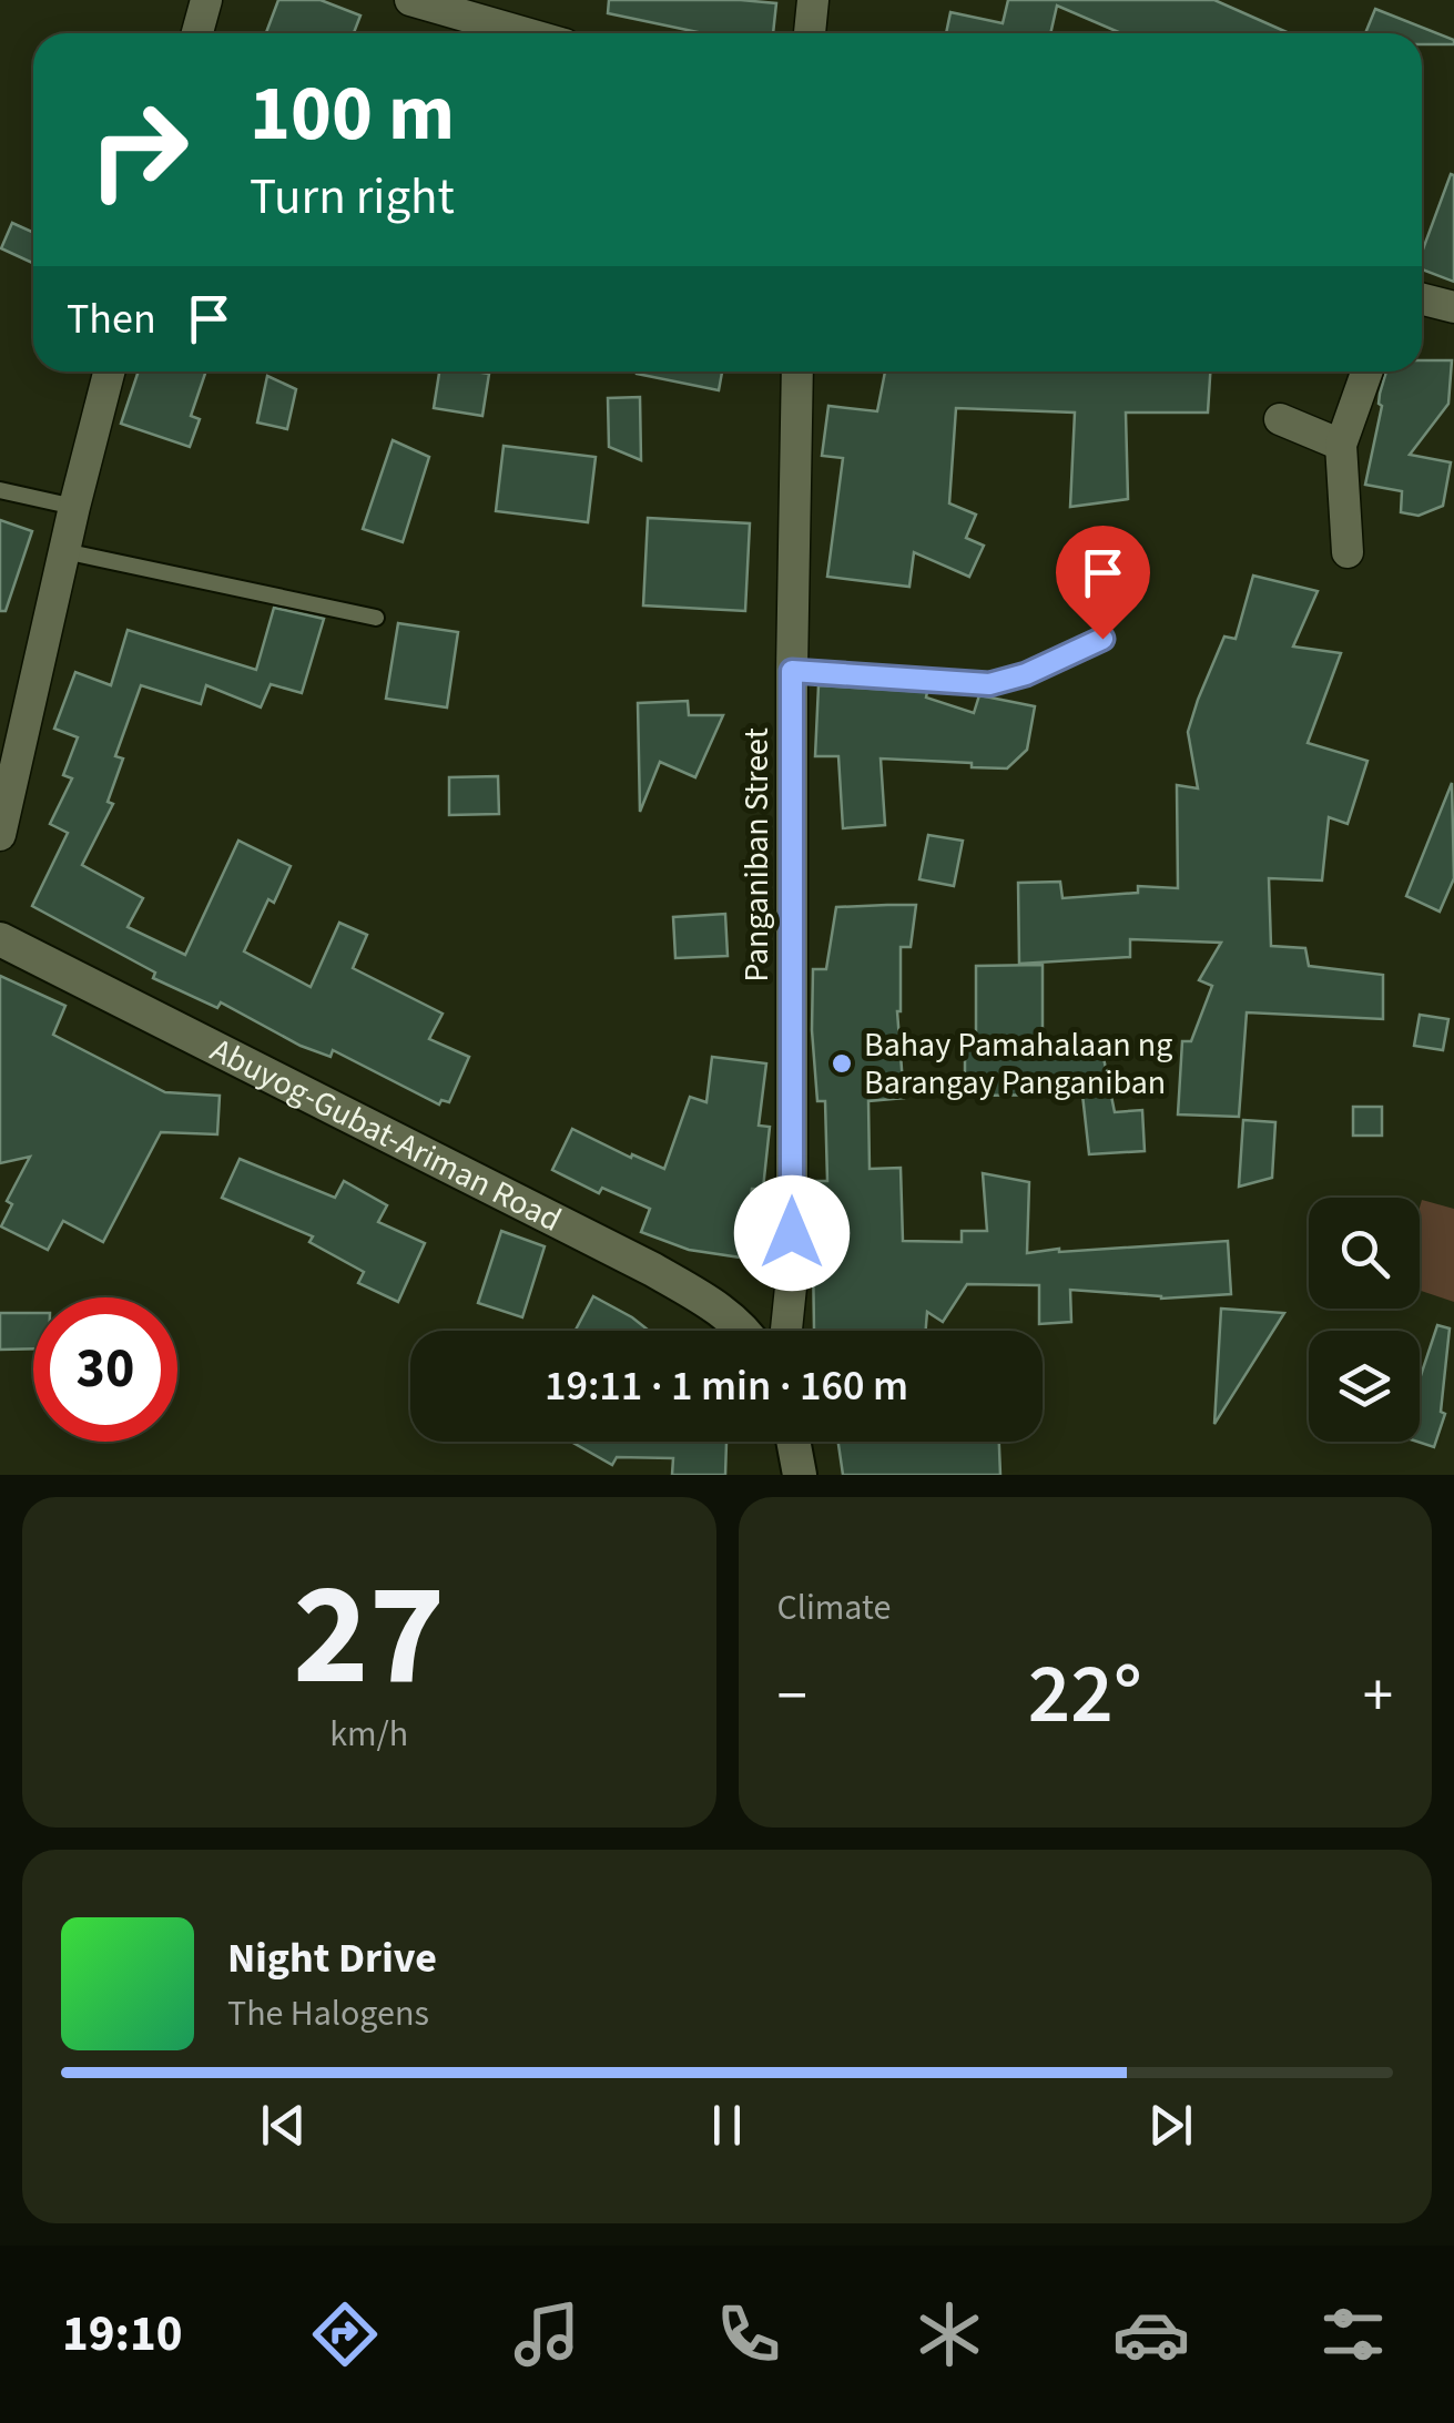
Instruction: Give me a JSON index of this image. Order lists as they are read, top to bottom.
{
  "streets": {
    "main road": ["Abuyog-Gubat-Ariman Road"],
    "street": ["Panganiban Street"]
  },
  "places": ["Bahay Pamahalaan ng Barangay Panganiban"],
  "page": {
    "turn": ["100 m", "Turn right"],
    "then": "Then",
    "limit": "30",
    "trip": "19:11 · 1 min · 160 m",
    "tile": [
      ["27", "km/h"],
      "Climate"
    ],
    "heat": ["−", "22°", "+"],
    "song": ["Night Drive", "The Halogens"],
    "tabs": "19:10"
  }
}
